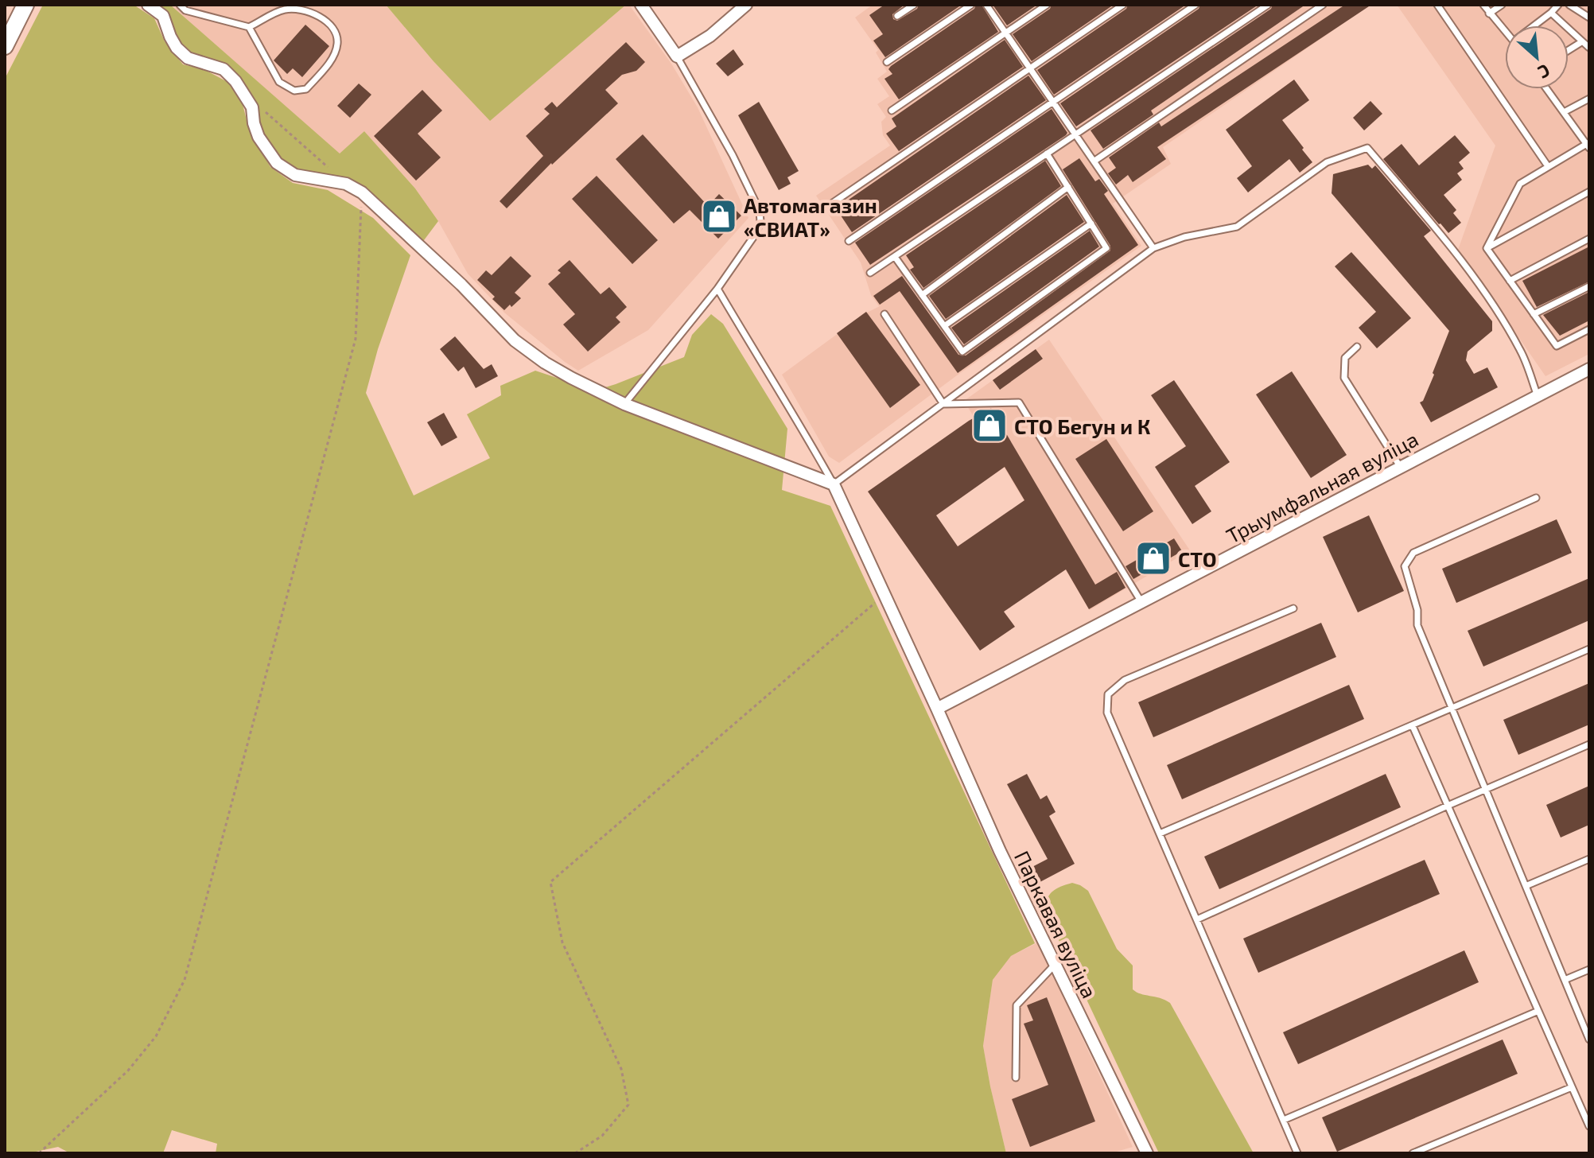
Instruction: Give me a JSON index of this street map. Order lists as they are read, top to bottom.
{
  "streets": {
    "street": ["Трыумфальная вуліца", "Паркавая вуліца"]
  },
  "crossings": [
    ["Трыумфальная вуліца", "Паркавая вуліца"]
  ],
  "places": {
    "shop": ["Автомагазин «СВИАТ»", "СТО Бегун и К", "СТО"]
  },
  "north": "bottom right"
}
